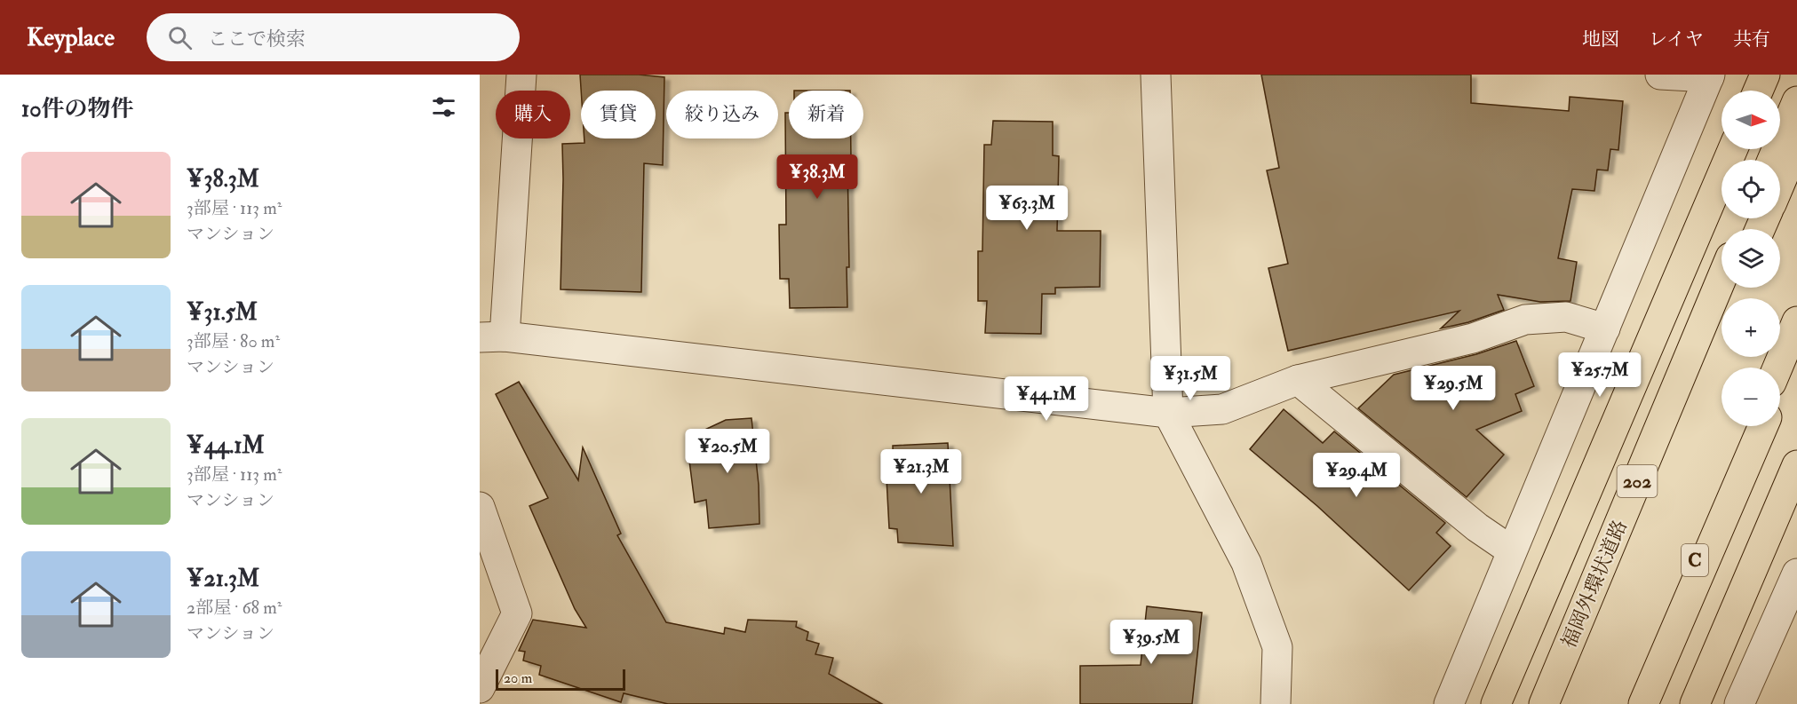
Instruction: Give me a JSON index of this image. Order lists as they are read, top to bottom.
{
  "streets": {
    "highway": ["202", "C", "福岡外環状道路"]
  },
  "scale_bar": "20 m",
  "north": "right",
  "page": {
    "header": "Keyplace",
    "search": "ここで検索",
    "nav": ["地図", "レイヤ", "共有"],
    "heading": "10件の物件",
    "map_buttons": ["+", "−"],
    "chip": [
      "購入",
      "賃貸",
      "絞り込み",
      "新着"
    ],
    "list": [
      {
        "name": "¥38.3M",
        "note": "3部屋 · 113 m² · マンション"
      },
      {
        "name": "¥31.5M",
        "note": "3部屋 · 80 m² · マンション"
      },
      {
        "name": "¥44.1M",
        "note": "3部屋 · 113 m² · マンション"
      },
      {
        "name": "¥21.3M",
        "note": "2部屋 · 68 m² · マンション"
      }
    ],
    "price": [
      "¥38.3M",
      "¥63.3M",
      "¥25.7M",
      "¥31.5M",
      "¥29.5M",
      "¥44.1M",
      "¥20.5M",
      "¥21.3M",
      "¥29.4M",
      "¥39.5M"
    ],
    "scale": "20 m"
  }
}
